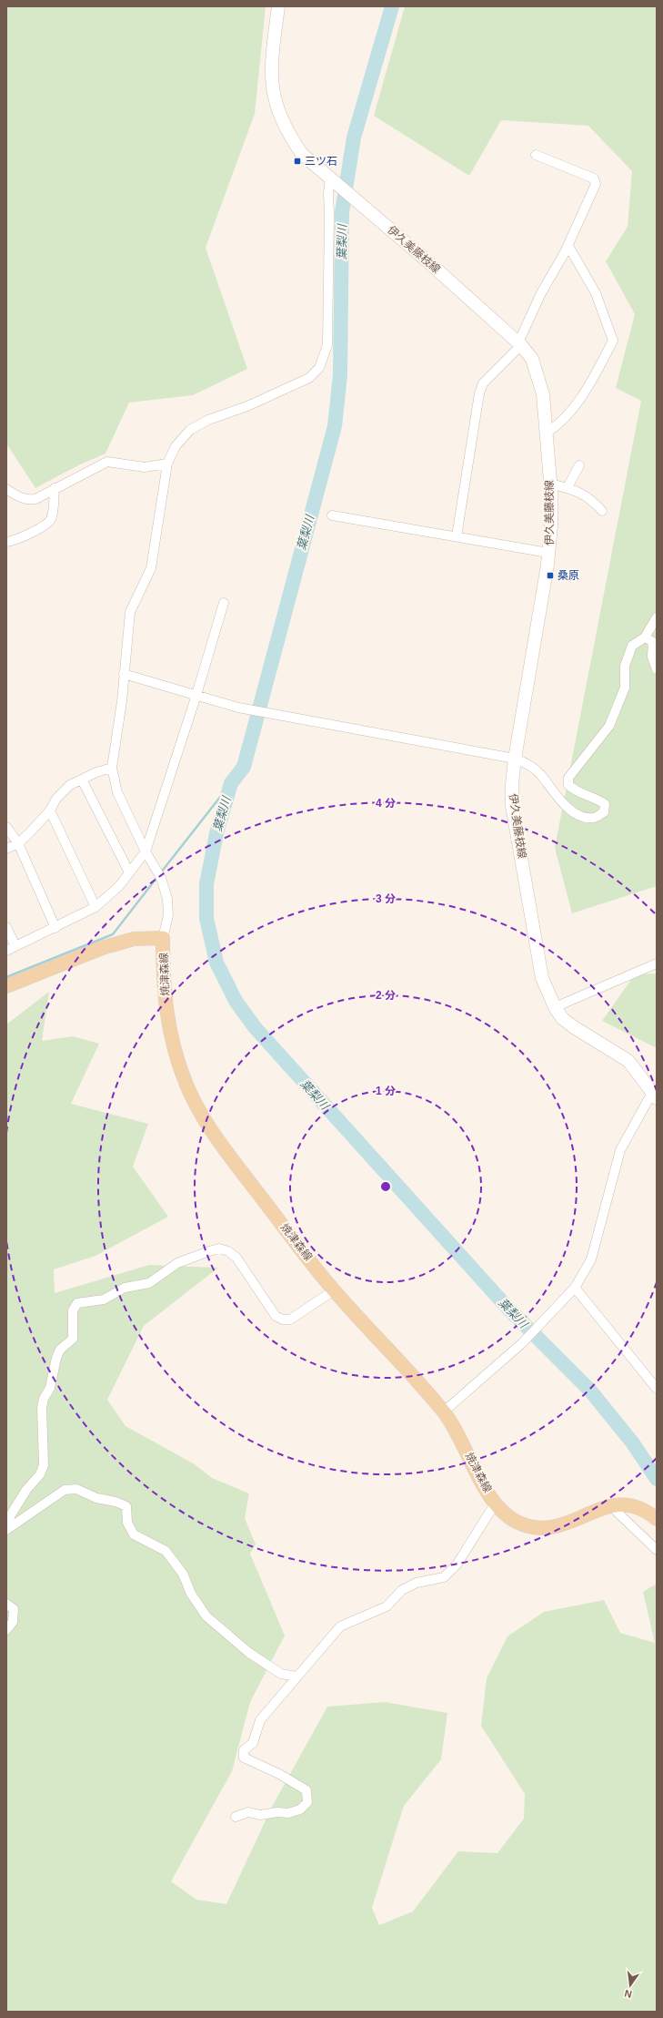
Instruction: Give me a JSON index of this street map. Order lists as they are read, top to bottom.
{
  "streets": {
    "main road": ["伊久美藤枝線", "焼津森線"]
  },
  "water": ["葉梨川"],
  "places": {
    "transit": ["三ツ石", "桑原"]
  },
  "north": "bottom",
  "rings": [
    "4 分",
    "3 分",
    "2 分",
    "1 分"
  ]
}
